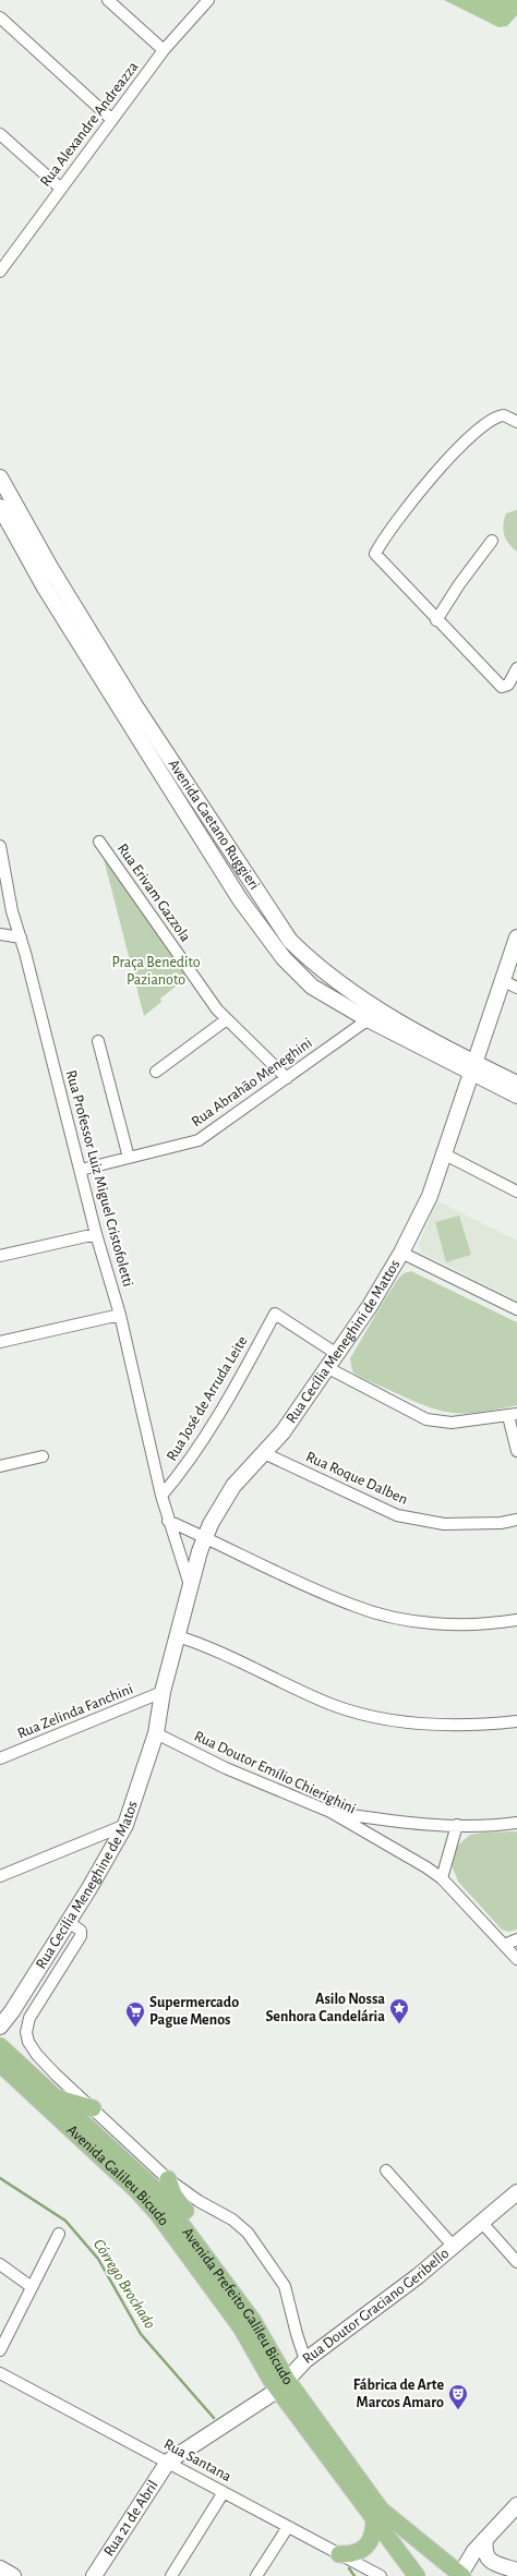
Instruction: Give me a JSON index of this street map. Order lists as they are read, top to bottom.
{
  "streets": {
    "main road": [
      "Avenida Caetano Ruggieri",
      "Rua Cecília Meneghini de Mattos",
      "Rua Cecilia Meneghine de Matos",
      "Avenida Galileu Bicudo",
      "Avenida Prefeito Galileu Bicudo",
      "Rua Doutor Graciano Geribello",
      "Rua 21 de Abril"
    ],
    "street": [
      "Rua Alexandre Andreazza",
      "Rua Erivam Gazzola",
      "Rua Abrahão Meneghini",
      "Rua Professor Luiz Miguel Cristofoletti",
      "Rua José de Arruda Leite",
      "Rua Roque Dalben",
      "Rua Zelinda Fanchini",
      "Rua Doutor Emílio Chierighini",
      "Rua Santana"
    ]
  },
  "crossings": [
    ["Avenida Caetano Ruggieri", "Rua Abrahão Meneghini"],
    ["Avenida Caetano Ruggieri", "Rua Cecília Meneghini de Mattos"],
    ["Rua Erivam Gazzola", "Rua Abrahão Meneghini"],
    ["Rua Abrahão Meneghini", "Rua Professor Luiz Miguel Cristofoletti"],
    ["Rua Professor Luiz Miguel Cristofoletti", "Rua Cecília Meneghini de Mattos"],
    ["Rua Professor Luiz Miguel Cristofoletti", "Rua José de Arruda Leite"],
    ["Rua Cecília Meneghini de Mattos", "Rua José de Arruda Leite"],
    ["Rua Cecília Meneghini de Mattos", "Rua Roque Dalben"],
    ["Rua Cecília Meneghini de Mattos", "Rua Zelinda Fanchini"],
    ["Rua Cecília Meneghini de Mattos", "Rua Doutor Emílio Chierighini"],
    ["Rua Cecília Meneghini de Mattos", "Rua Cecilia Meneghine de Matos"],
    ["Rua Doutor Emílio Chierighini", "Rua Cecilia Meneghine de Matos"],
    ["Avenida Galileu Bicudo", "Avenida Prefeito Galileu Bicudo"],
    ["Avenida Galileu Bicudo", "Rua Doutor Graciano Geribello"],
    ["Avenida Prefeito Galileu Bicudo", "Rua Doutor Graciano Geribello"],
    ["Rua Doutor Graciano Geribello", "Rua Santana"],
    ["Rua Doutor Graciano Geribello", "Rua 21 de Abril"],
    ["Rua Santana", "Rua 21 de Abril"]
  ],
  "water": ["Córrego Brochado"],
  "parks": ["Praça Benedito Pazianoto"],
  "places": {
    "place": ["Asilo Nossa Senhora Candelária"],
    "supermarket": ["Supermercado Pague Menos"],
    "theatre": ["Fábrica de Arte Marcos Amaro"]
  }
}
